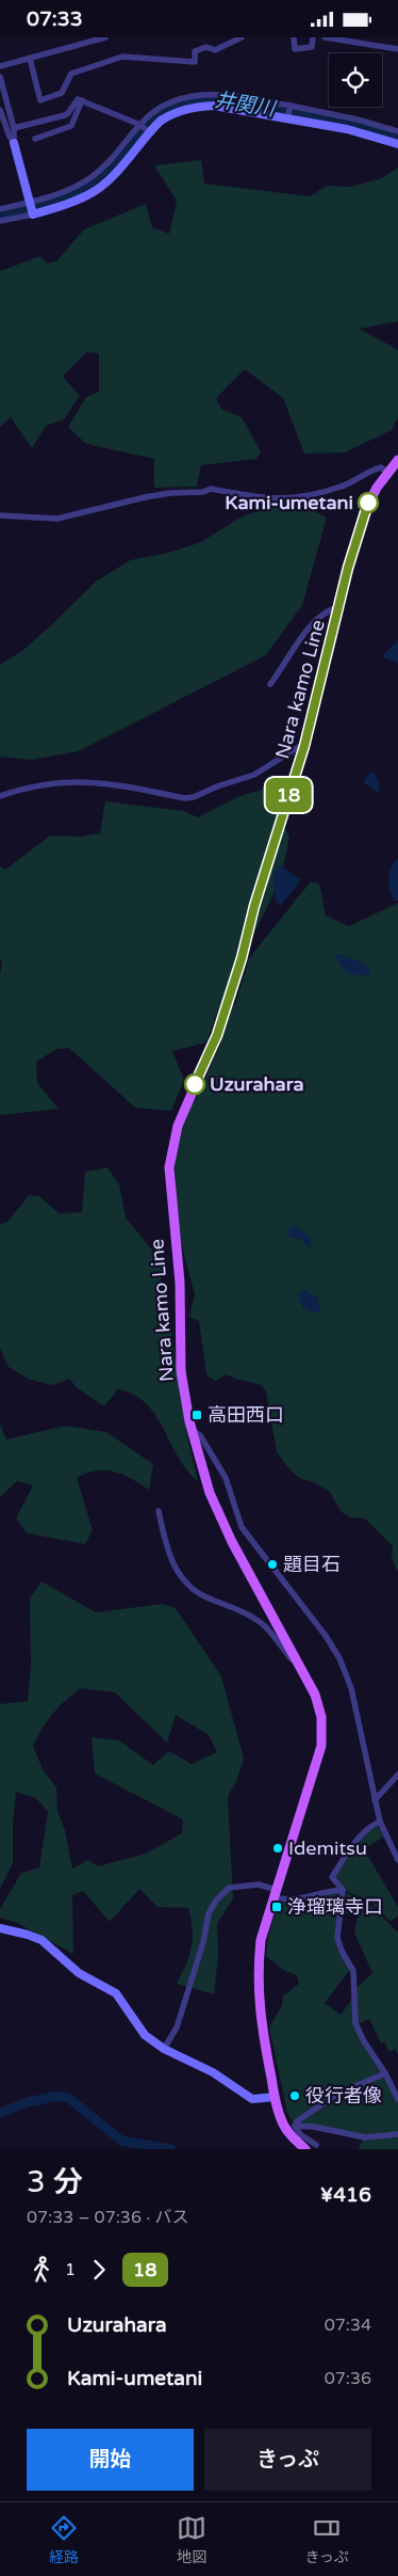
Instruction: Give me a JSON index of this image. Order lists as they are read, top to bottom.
{
  "streets": {
    "main road": ["Nara kamo Line"]
  },
  "water": ["井関川"],
  "places": {
    "other": [
      "Kami-umetani",
      "Uzurahara",
      "題目石",
      "Idemitsu",
      "役行者像"
    ],
    "transit": ["高田西口", "浄瑠璃寺口"]
  },
  "lines": ["bus line 18"],
  "page": {
    "status": "07:33",
    "on_map": "18",
    "heading": ["3 分", "07:33 – 07:36 · バス", "¥416"],
    "legs": ["1", "18"],
    "list": [
      {
        "name": "Uzurahara",
        "value": "07:34"
      },
      {
        "name": "Kami-umetani",
        "value": "07:36"
      }
    ],
    "buttons": ["開始", "きっぷ"],
    "tabs": ["経路", "地図", "きっぷ"]
  }
}
